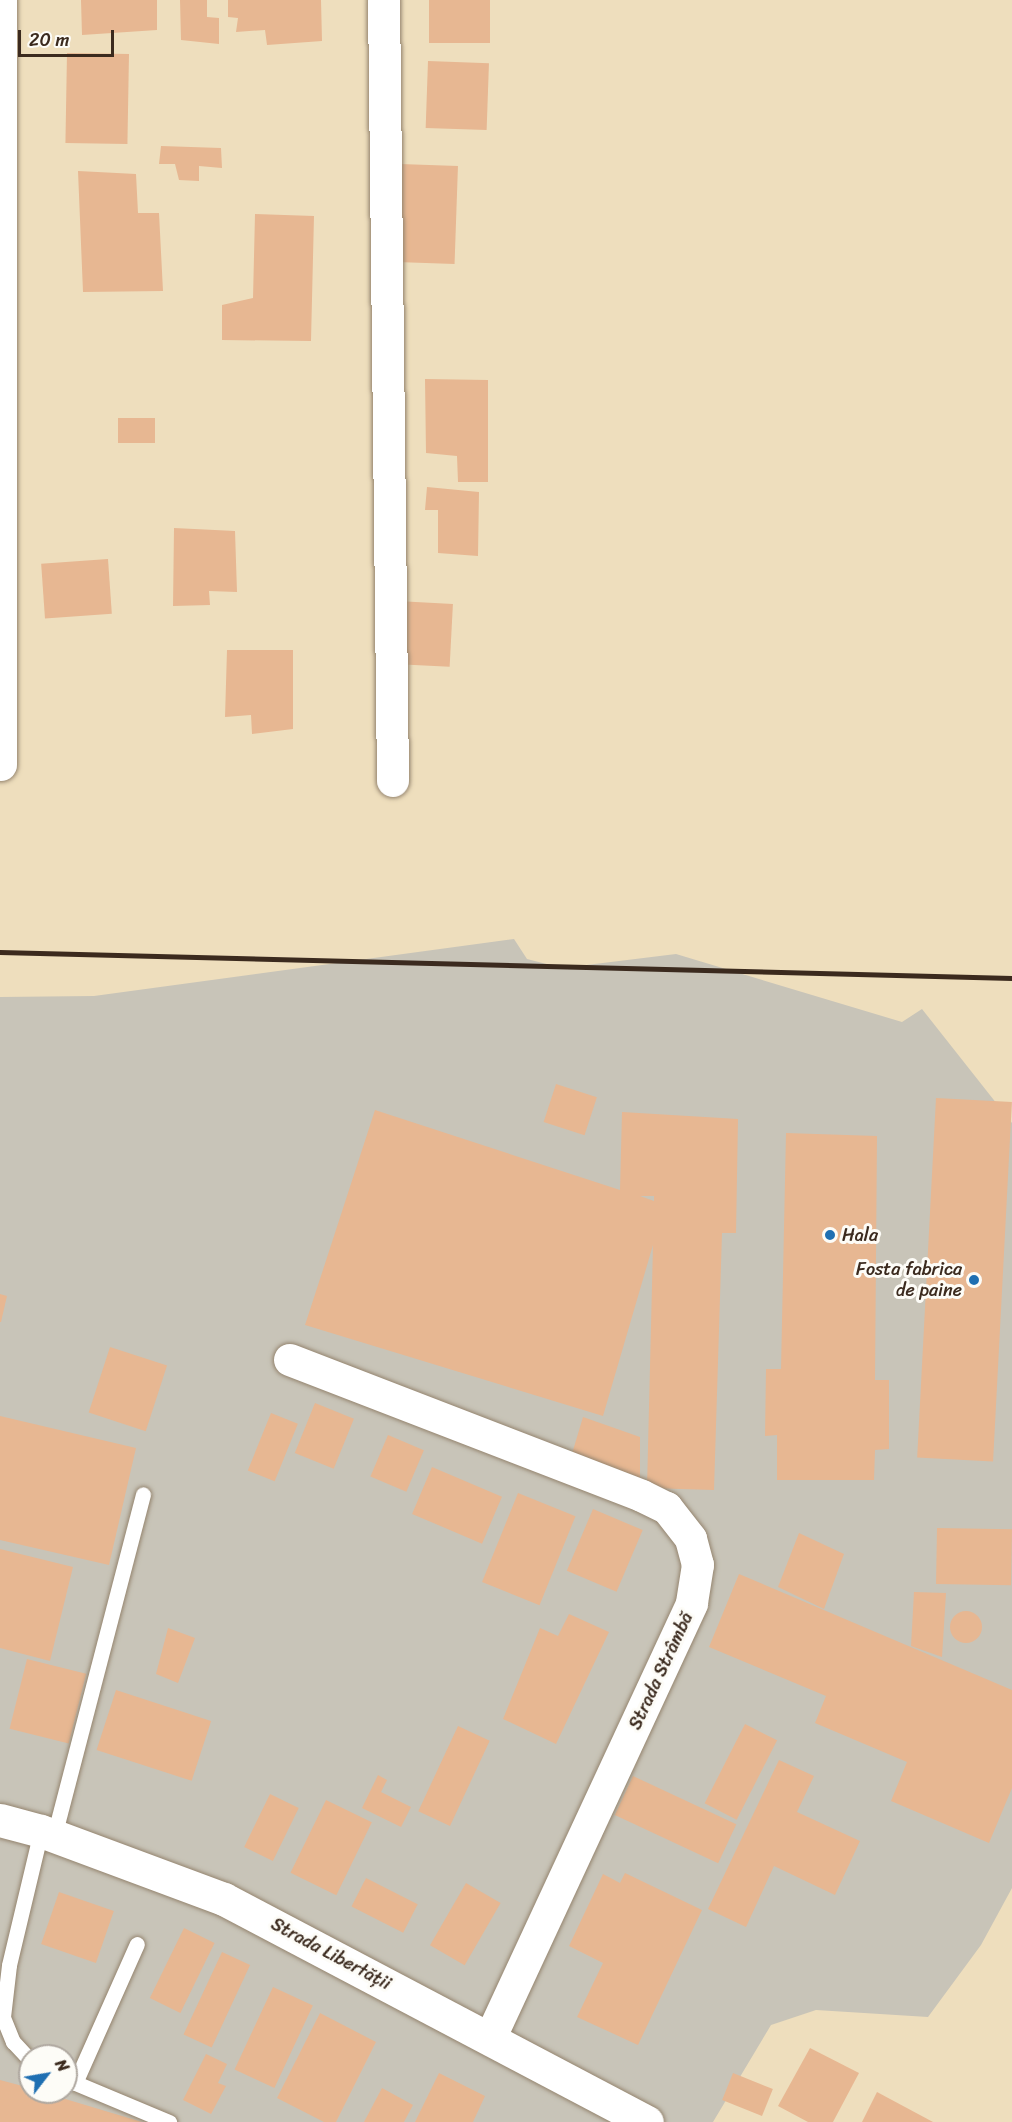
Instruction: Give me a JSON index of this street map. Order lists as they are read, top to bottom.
{
  "streets": {
    "main road": ["Strada Libertății"],
    "street": ["Strada Strâmbă"]
  },
  "crossings": [
    ["Strada Strâmbă", "Strada Libertății"]
  ],
  "places": ["Hala", "Fosta fabrica de paine"],
  "scale_bar": "20 m",
  "north": "top right"
}
